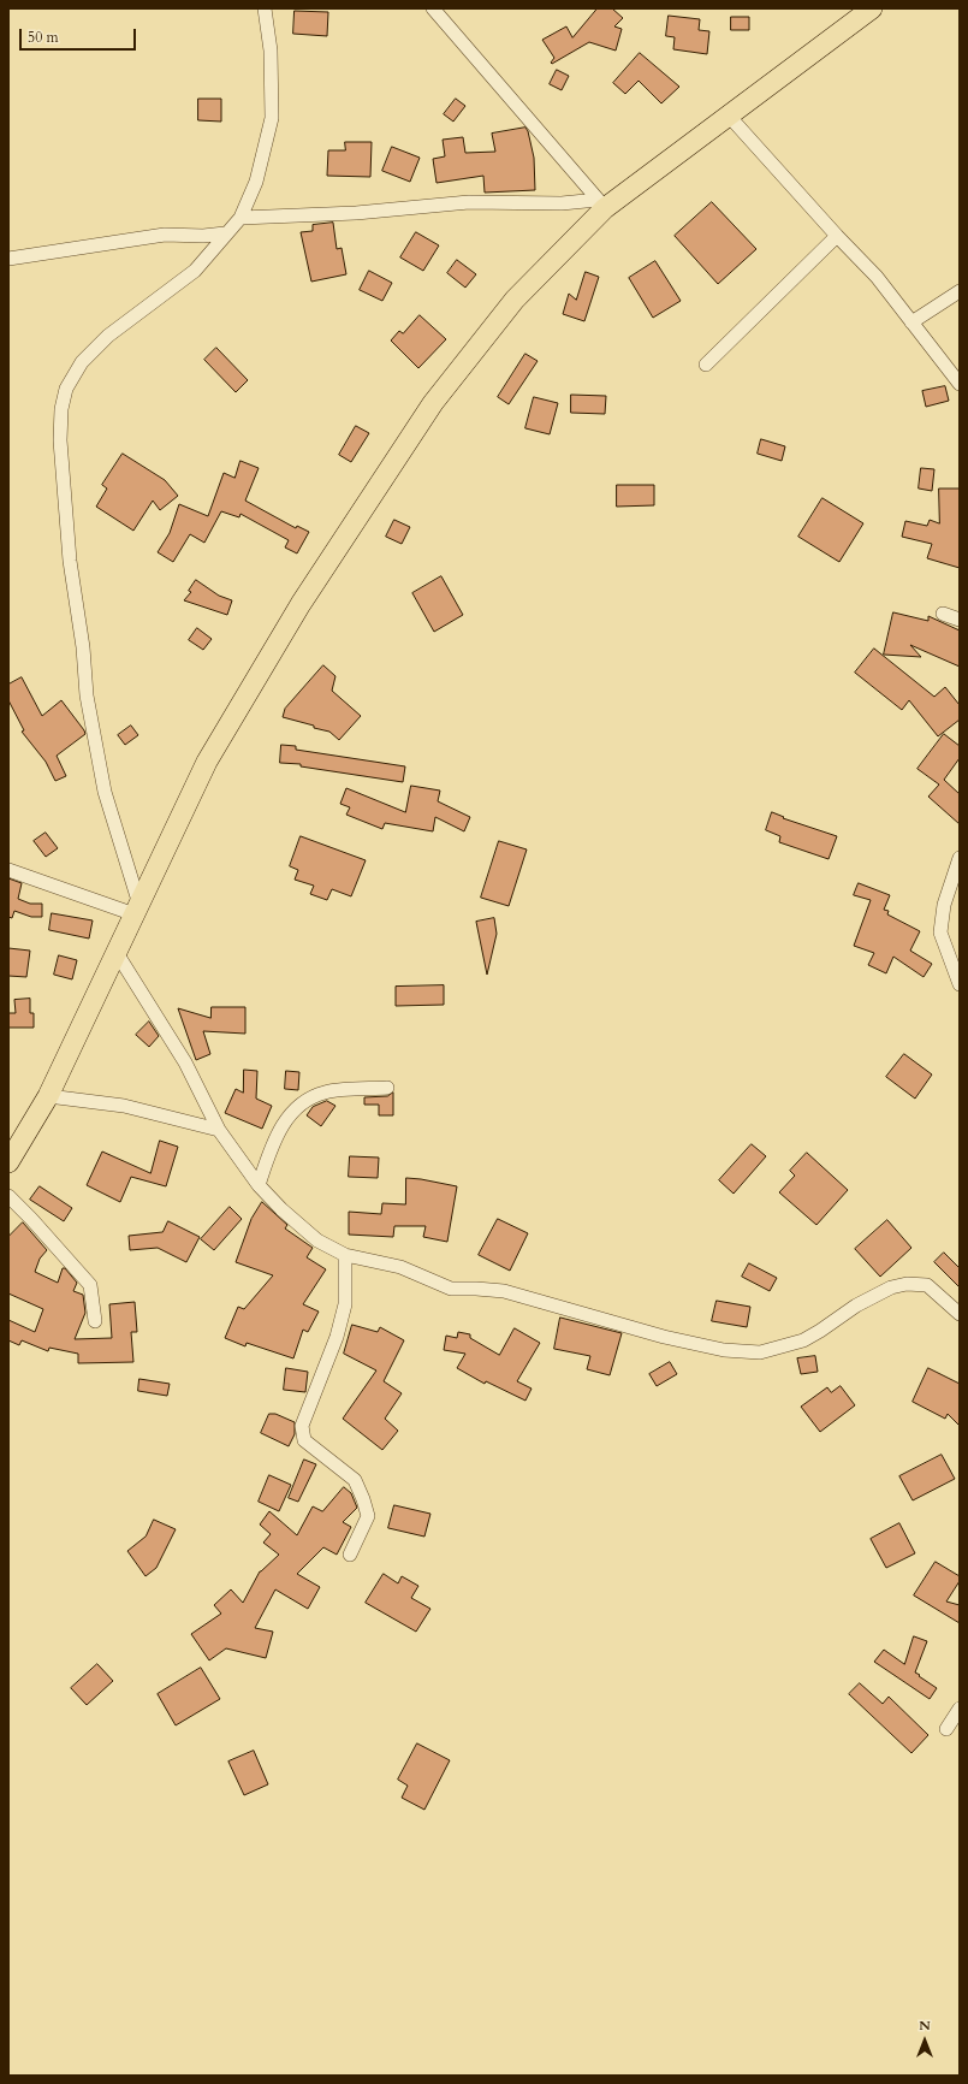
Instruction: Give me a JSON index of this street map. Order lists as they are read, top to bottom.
{
  "scale_bar": "50 m",
  "north": "top"
}
